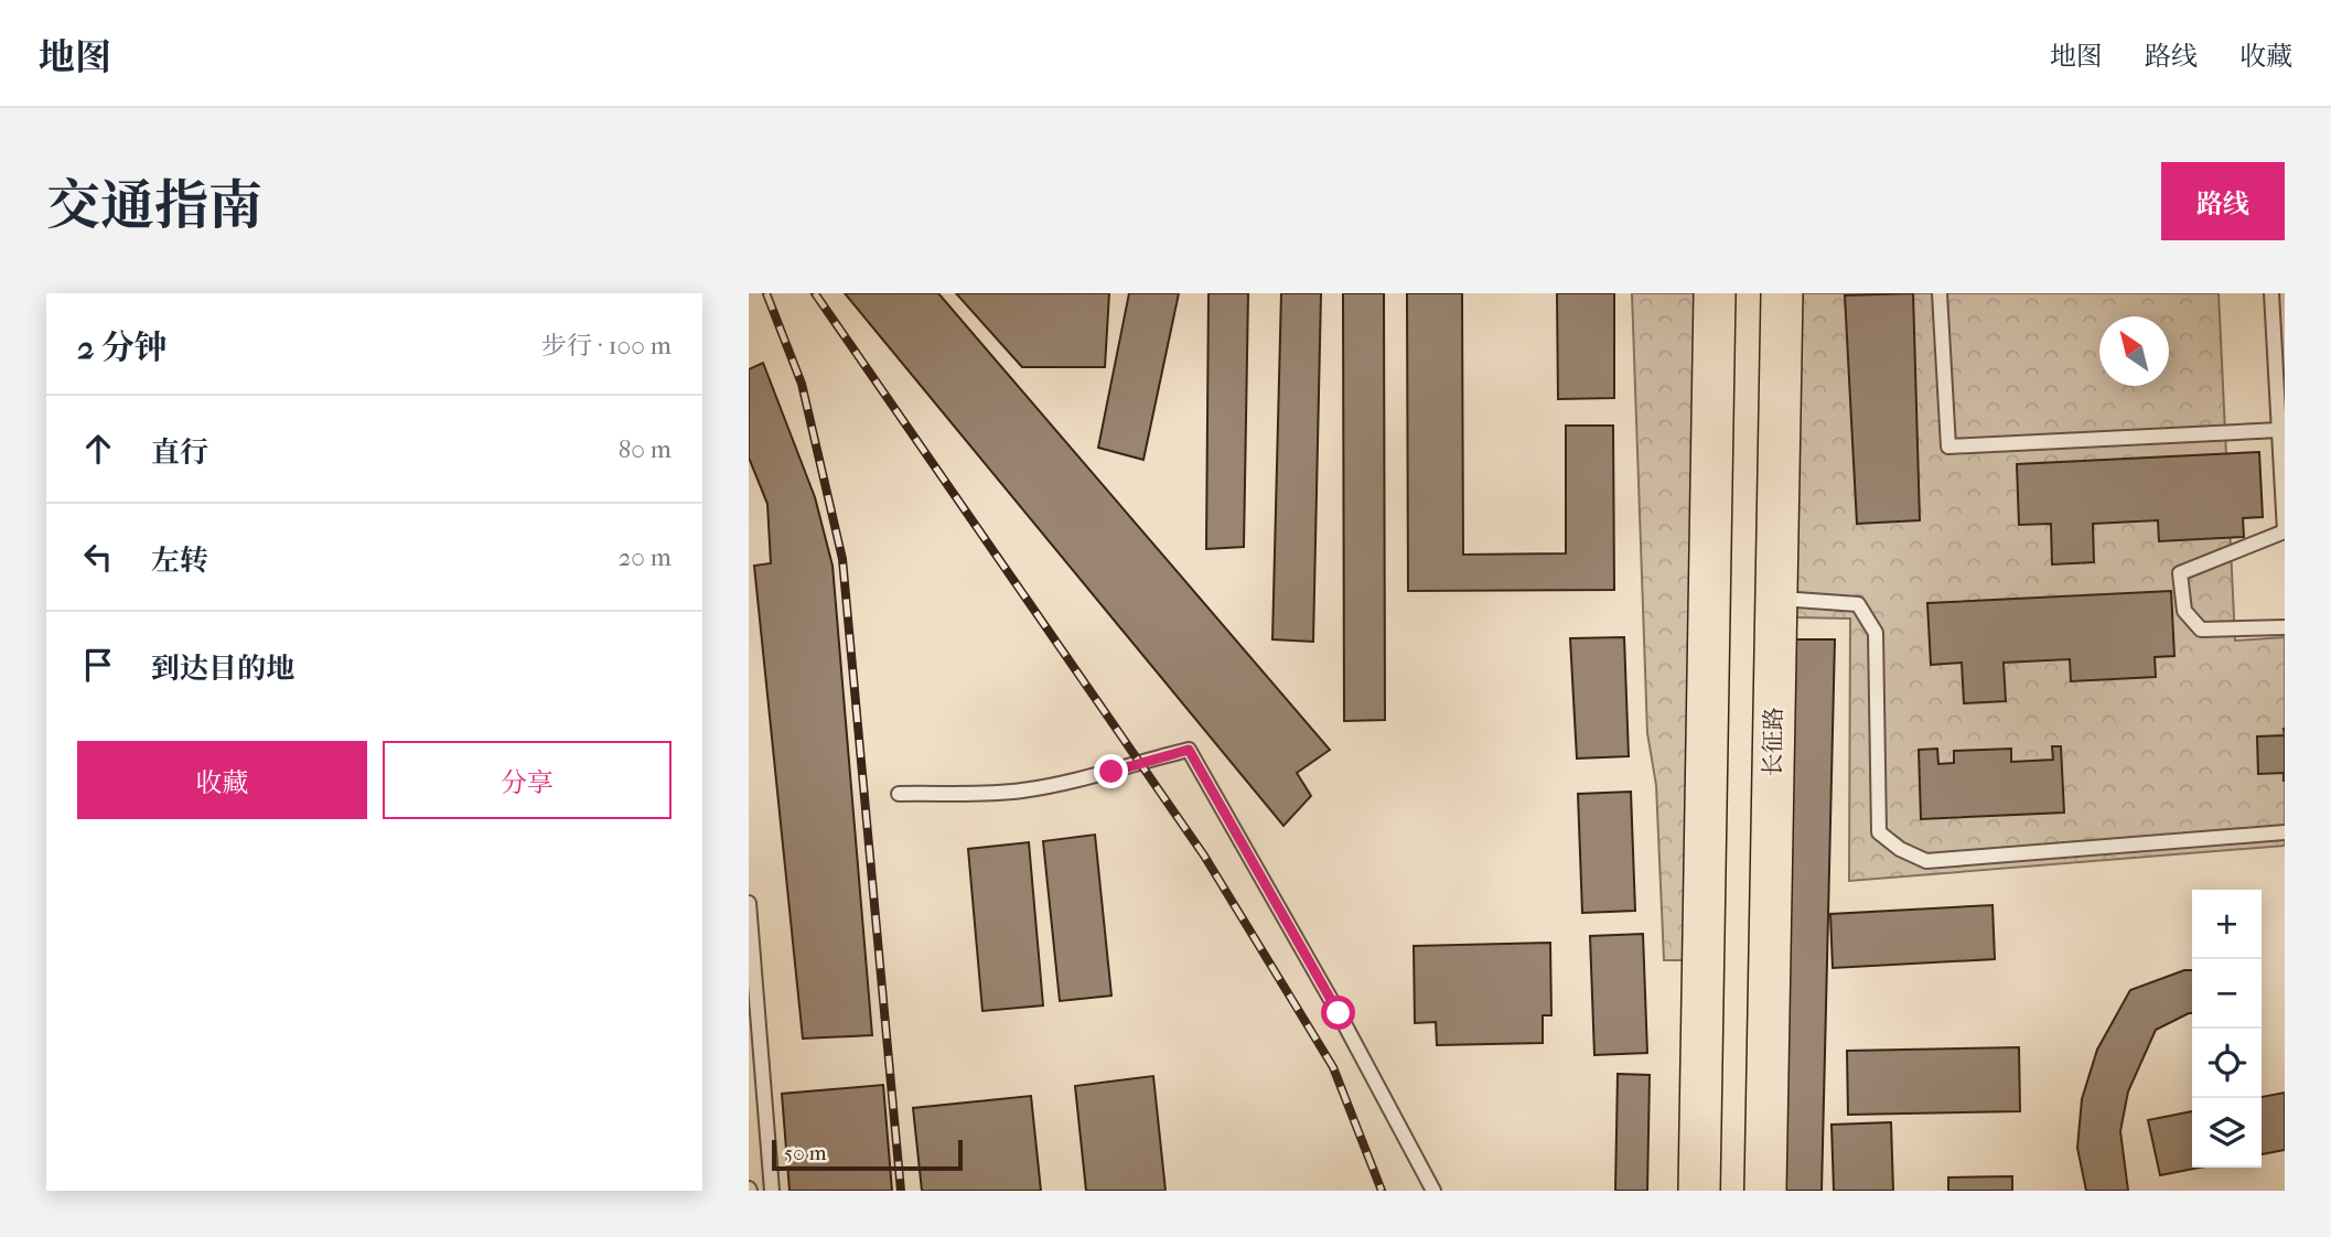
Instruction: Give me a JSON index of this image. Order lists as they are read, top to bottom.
{
  "streets": {
    "main road": ["长征路"]
  },
  "scale_bar": "50 m",
  "north": "top left",
  "page": {
    "header": "地图",
    "nav": ["地图", "路线", "收藏"],
    "title": "交通指南",
    "buttons": [
      "路线",
      ["收藏", "分享"]
    ],
    "heading": ["2 分钟", "步行 · 100 m"],
    "list": [
      ["直行", "80 m"],
      ["左转", "20 m"],
      "到达目的地"
    ],
    "map_buttons": ["+", "−"],
    "scale": "50 m"
  }
}
